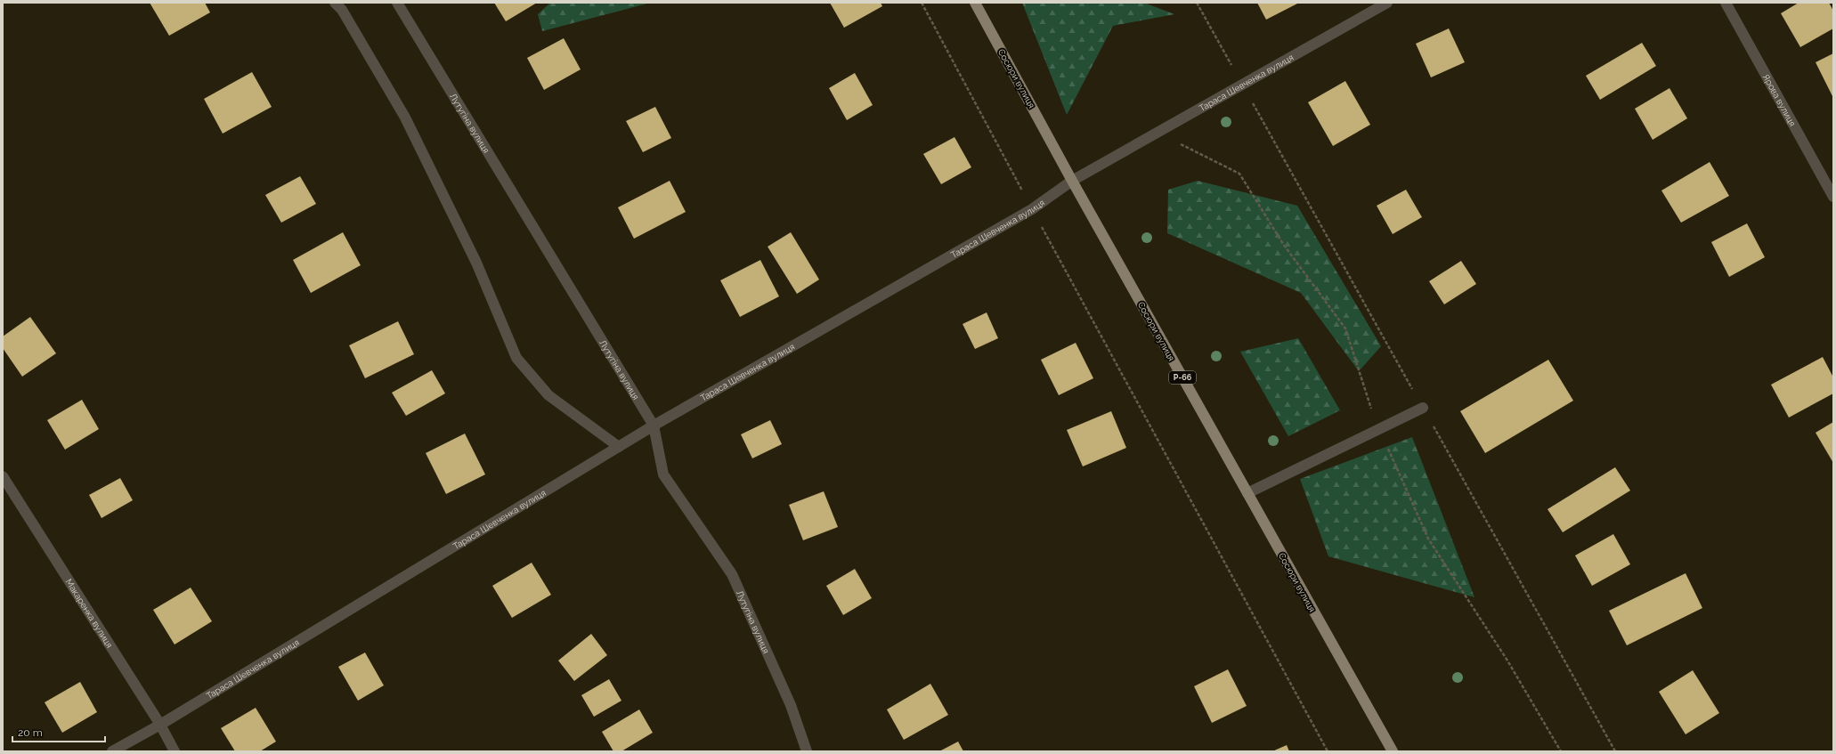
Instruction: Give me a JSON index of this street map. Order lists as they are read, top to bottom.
{
  "streets": {
    "main road": ["Сосюри вулиця", "Р-66"],
    "street": [
      "Тараса Шевченка вулиця",
      "Ярова вулиця",
      "Лутугіна вулиця",
      "Макаренка вулиця"
    ]
  },
  "crossings": [
    ["Сосюри вулиця", "Тараса Шевченка вулиця"],
    ["Тараса Шевченка вулиця", "Лутугіна вулиця"],
    ["Тараса Шевченка вулиця", "Макаренка вулиця"]
  ],
  "scale_bar": "20 m"
}
